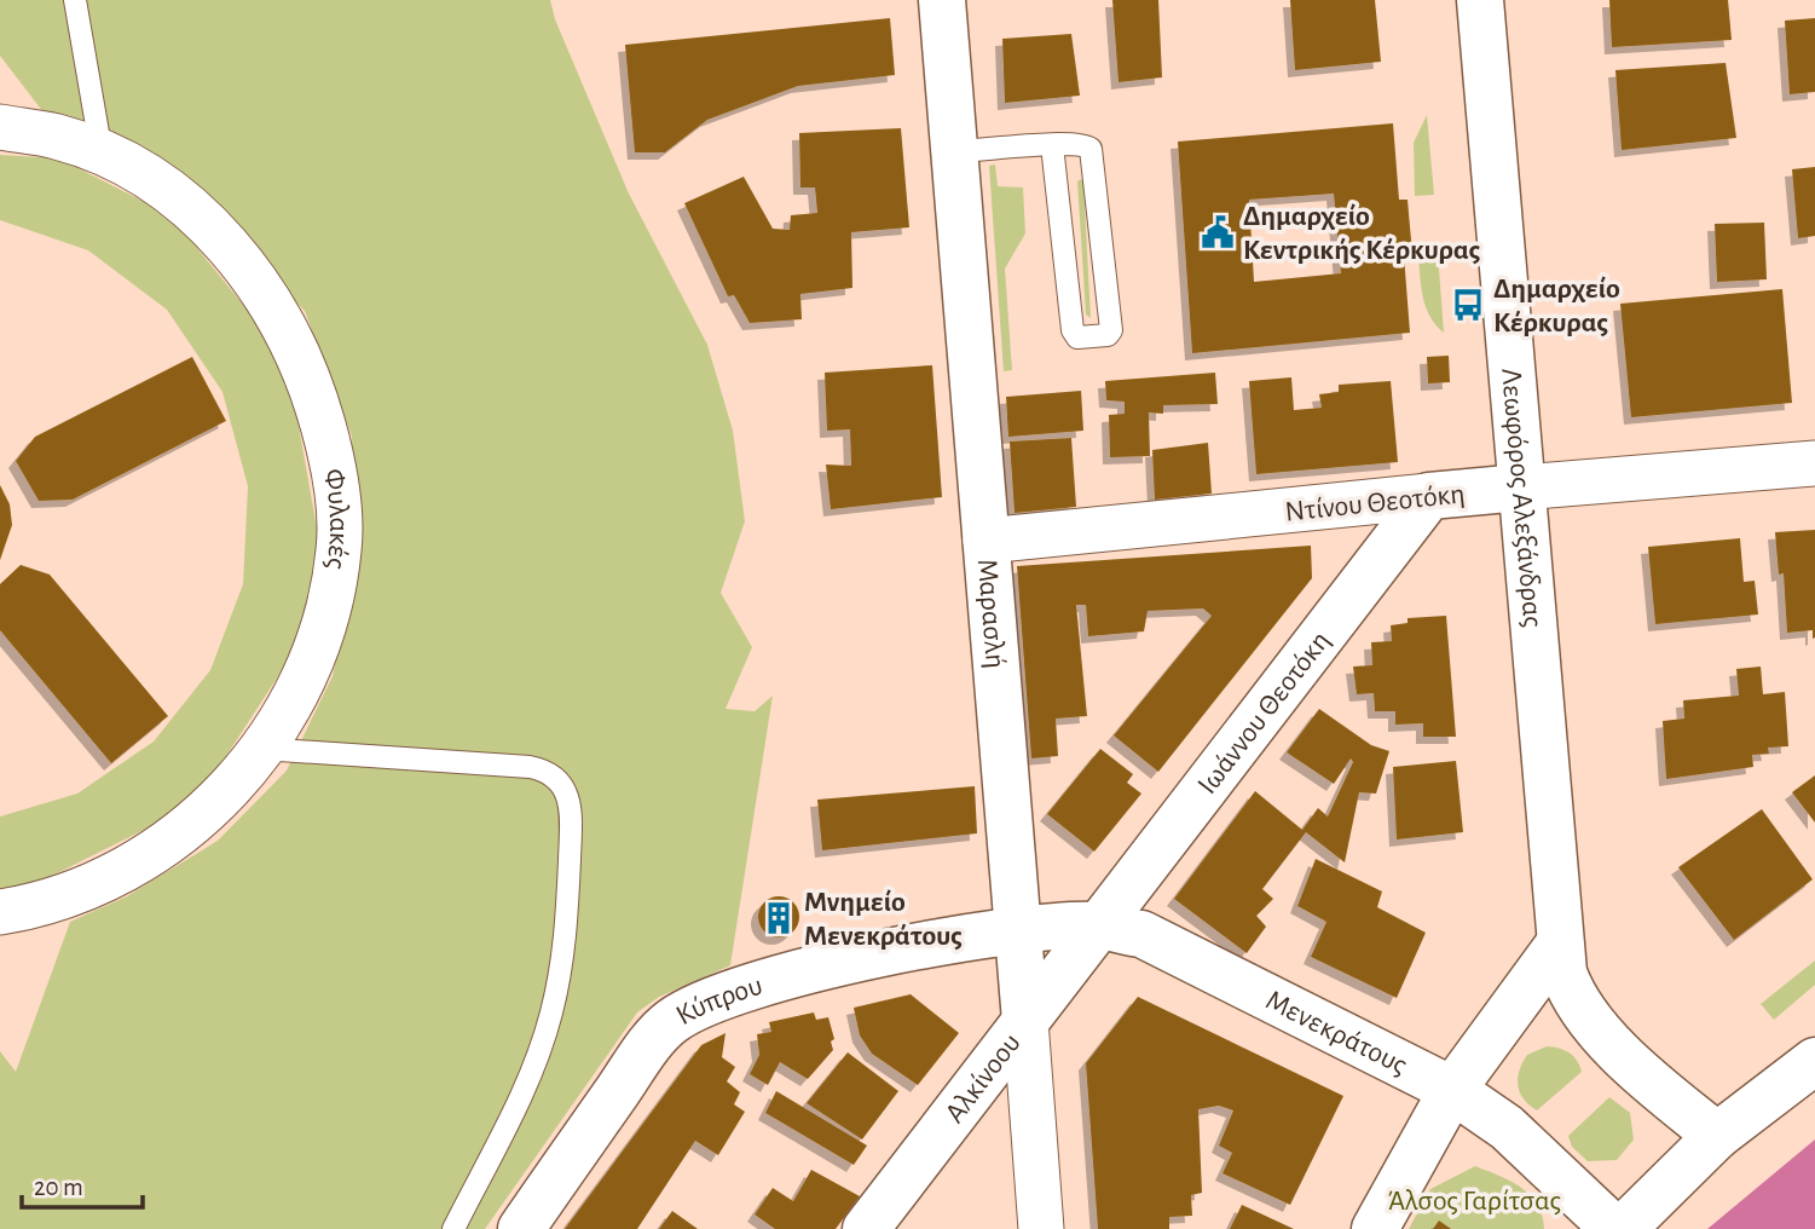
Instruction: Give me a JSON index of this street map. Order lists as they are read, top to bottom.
{
  "streets": {
    "street": [
      "Λεωφόρος Αλεξάνδρας",
      "Ντίνου Θεοτόκη",
      "Φυλακές",
      "Μαρασλή",
      "Ιωάννου Θεοτόκη",
      "Κύπρου",
      "Μενεκράτους",
      "Αλκίνοου"
    ]
  },
  "crossings": [
    ["Λεωφόρος Αλεξάνδρας", "Ντίνου Θεοτόκη"],
    ["Ντίνου Θεοτόκη", "Μαρασλή"],
    ["Ντίνου Θεοτόκη", "Ιωάννου Θεοτόκη"],
    ["Μαρασλή", "Κύπρου"],
    ["Μαρασλή", "Μενεκράτους"],
    ["Μαρασλή", "Αλκίνοου"],
    ["Ιωάννου Θεοτόκη", "Μενεκράτους"],
    ["Ιωάννου Θεοτόκη", "Αλκίνοου"],
    ["Κύπρου", "Μενεκράτους"],
    ["Μενεκράτους", "Αλκίνοου"]
  ],
  "parks": ["Άλσος Γαρίτσας"],
  "places": {
    "public building": ["Δημαρχείο Κεντρικής Κέρκυρας"],
    "bus stop": ["Δημαρχείο Κέρκυρας"],
    "building": ["Μνημείο Μενεκράτους"]
  },
  "scale_bar": "20 m"
}
